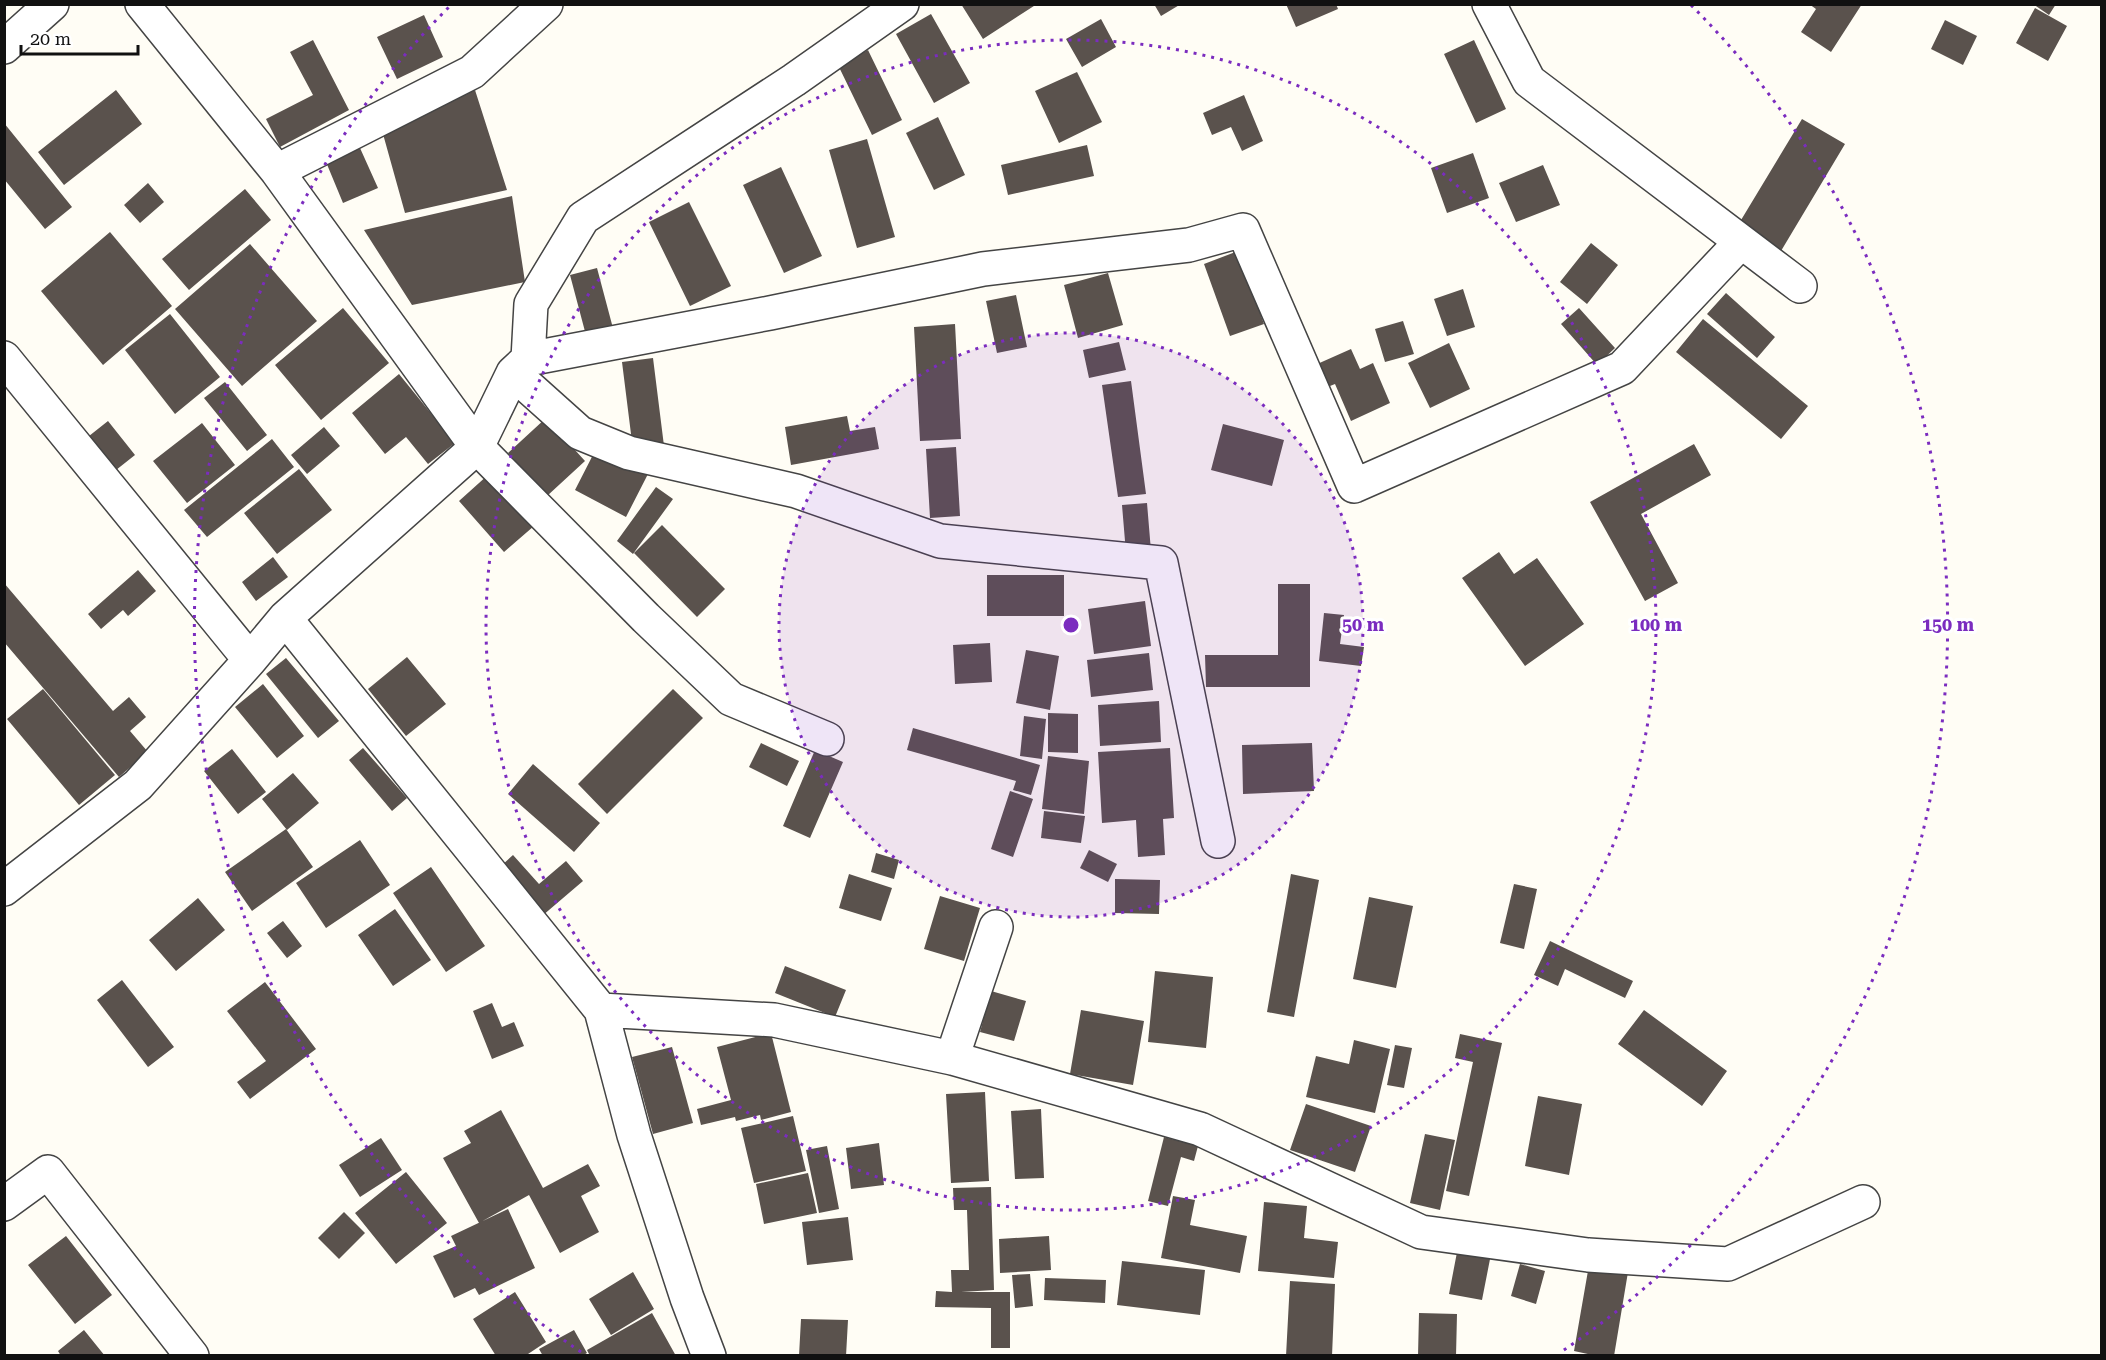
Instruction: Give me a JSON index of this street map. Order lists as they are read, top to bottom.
{
  "scale_bar": "20 m",
  "rings": ["50 m", "100 m", "150 m"]
}
